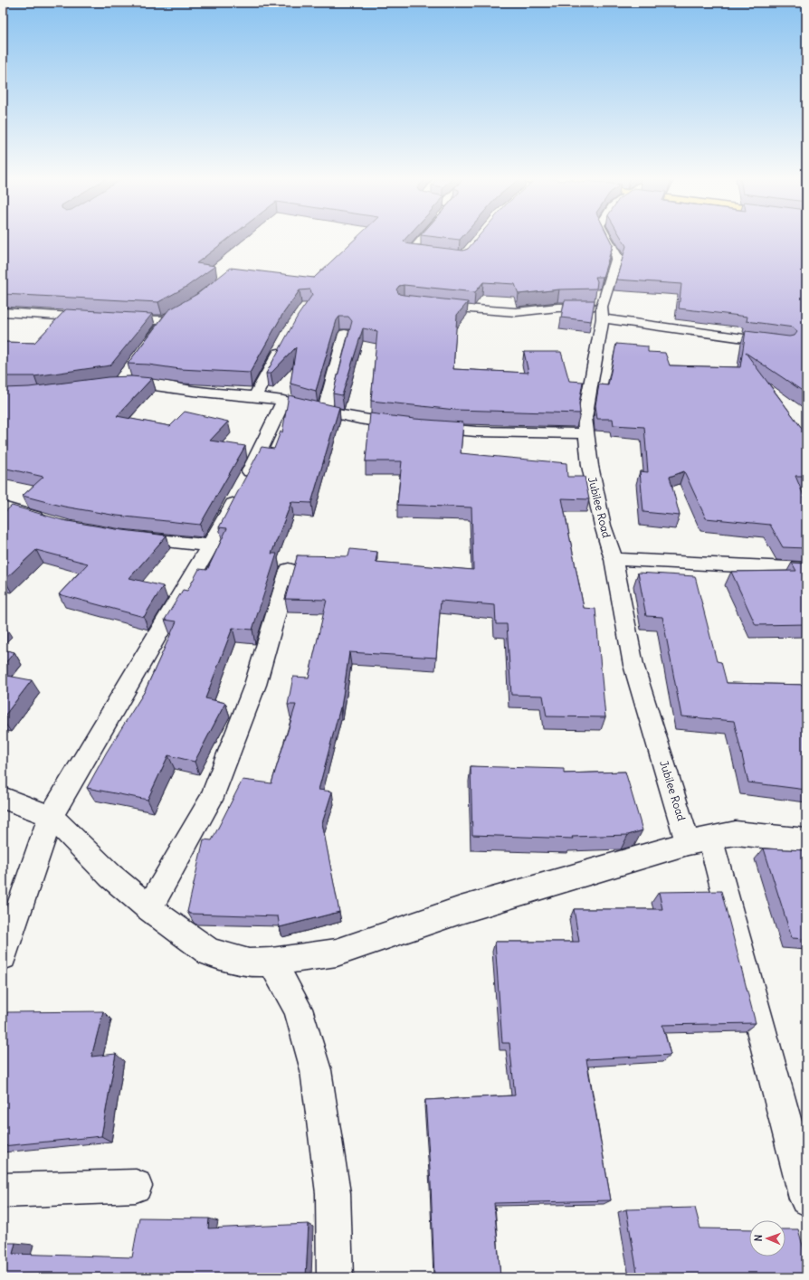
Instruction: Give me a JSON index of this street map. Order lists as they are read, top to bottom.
{
  "streets": {
    "street": ["Jubilee Road"]
  },
  "north": "left"
}
